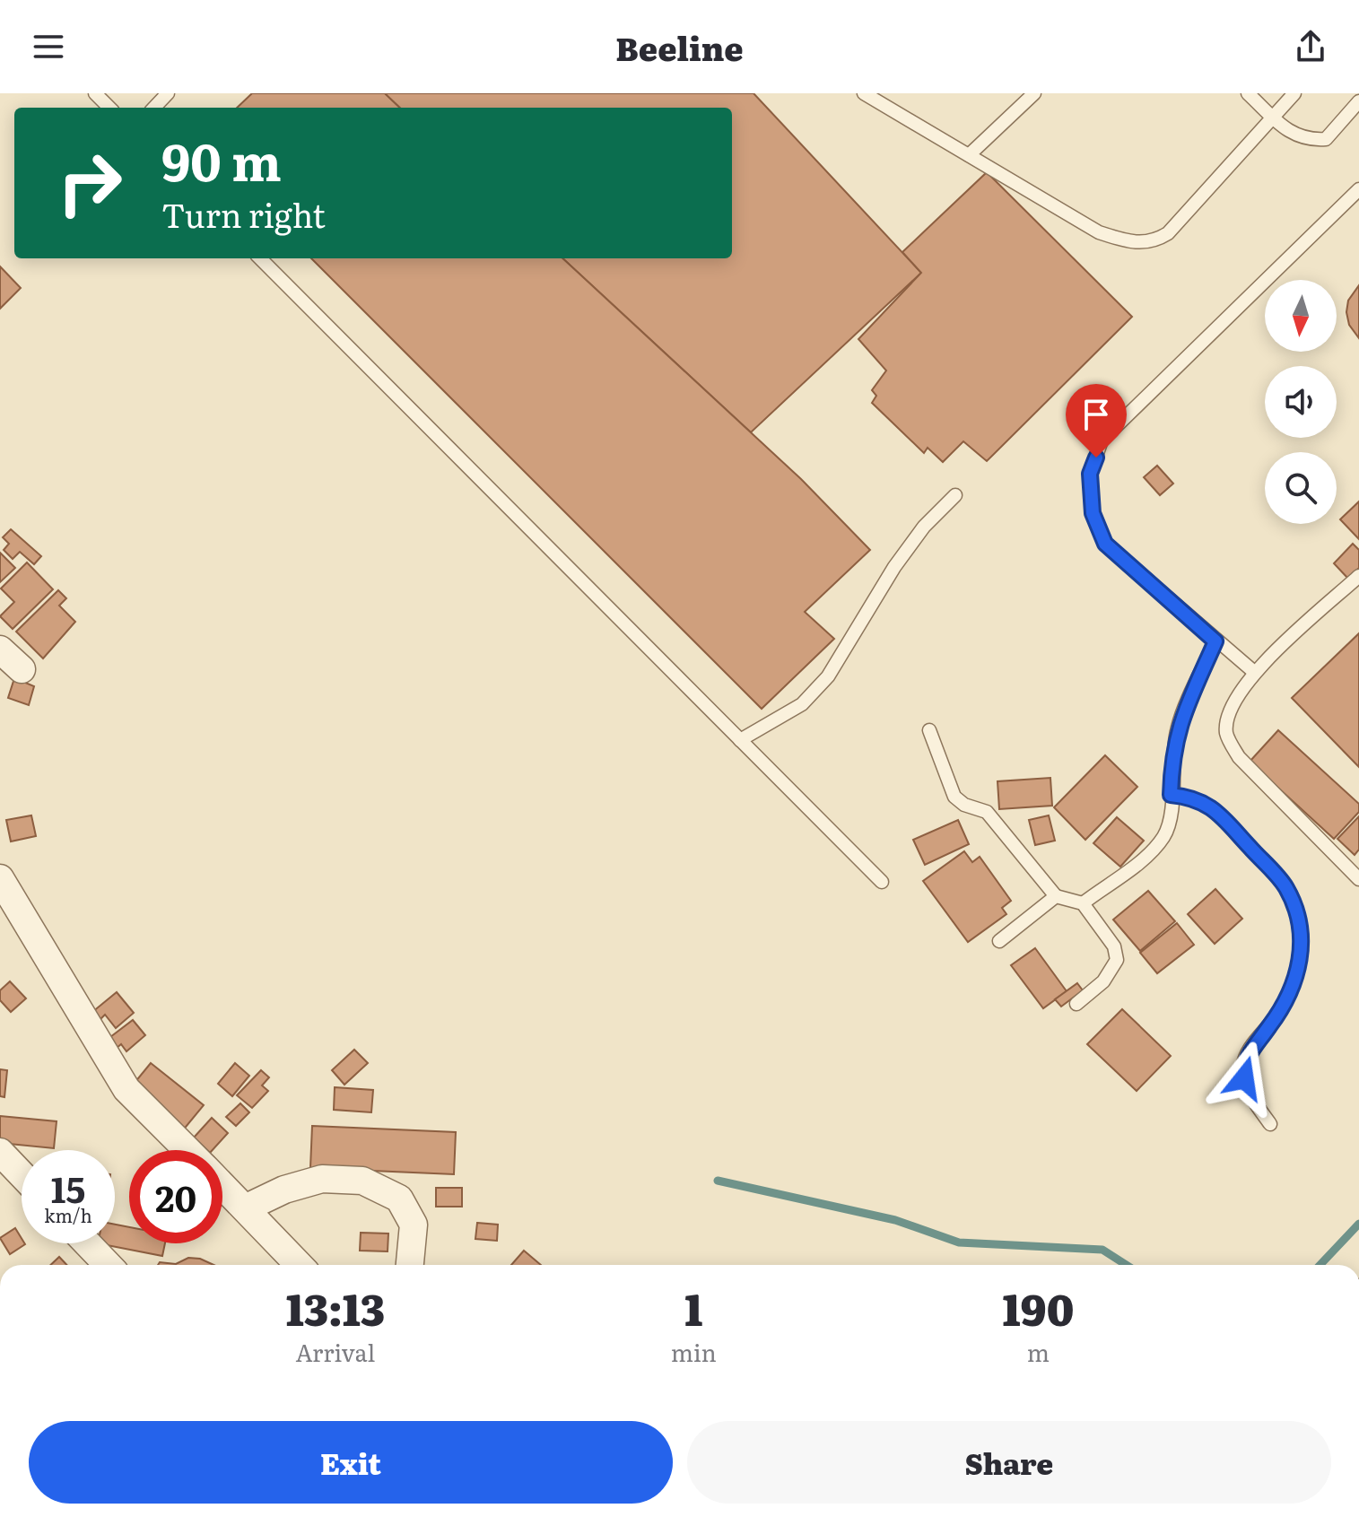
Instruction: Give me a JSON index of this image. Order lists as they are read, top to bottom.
{
  "north": "bottom",
  "page": {
    "header": "Beeline",
    "turn": ["90 m", "Turn right"],
    "speed": "15 km/h",
    "limit": "20",
    "eta": [
      "13:13",
      "Arrival",
      "1",
      "min",
      "190",
      "m"
    ],
    "buttons": ["Exit", "Share"]
  }
}
